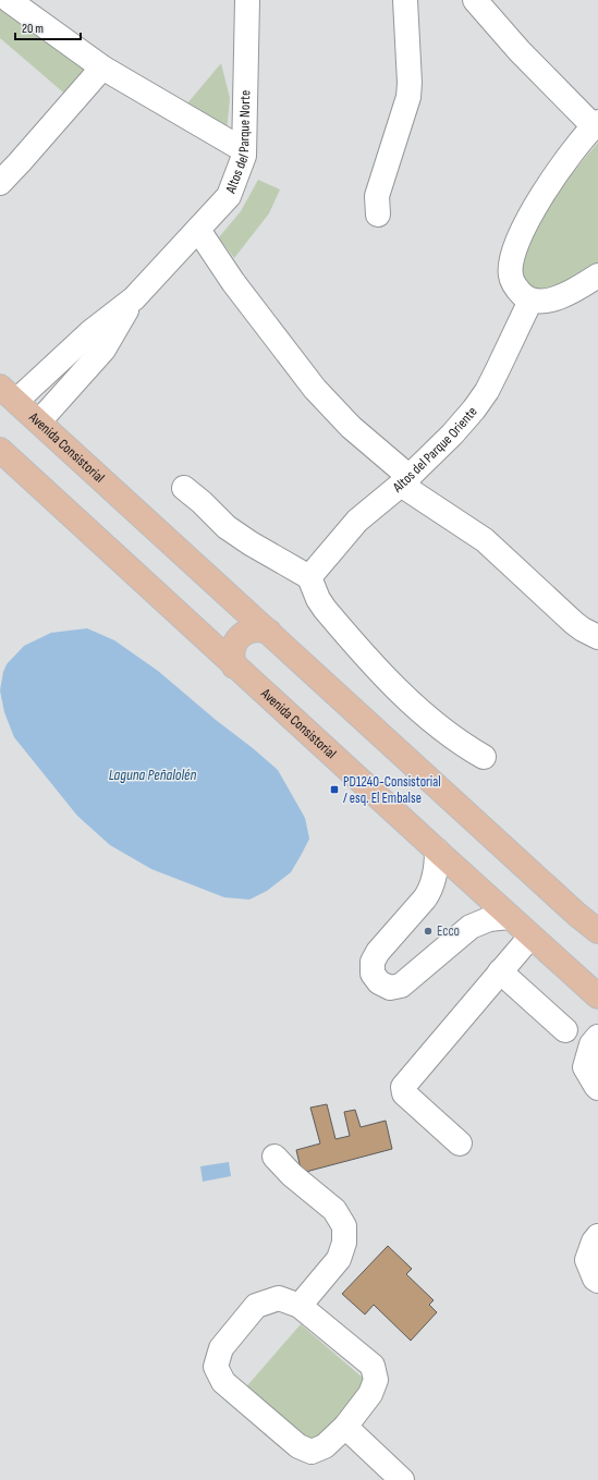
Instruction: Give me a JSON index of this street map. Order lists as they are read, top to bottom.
{
  "streets": {
    "main road": ["Avenida Consistorial"],
    "street": ["Altos del Parque Norte", "Altos del Parque Oriente"]
  },
  "crossings": [
    ["Altos del Parque Norte", "Avenida Consistorial"]
  ],
  "water": ["Laguna Peñalolén"],
  "places": {
    "transit": ["PD1240-Consistorial / esq. El Embalse"],
    "other": ["Ecco"]
  },
  "scale_bar": "20 m"
}
